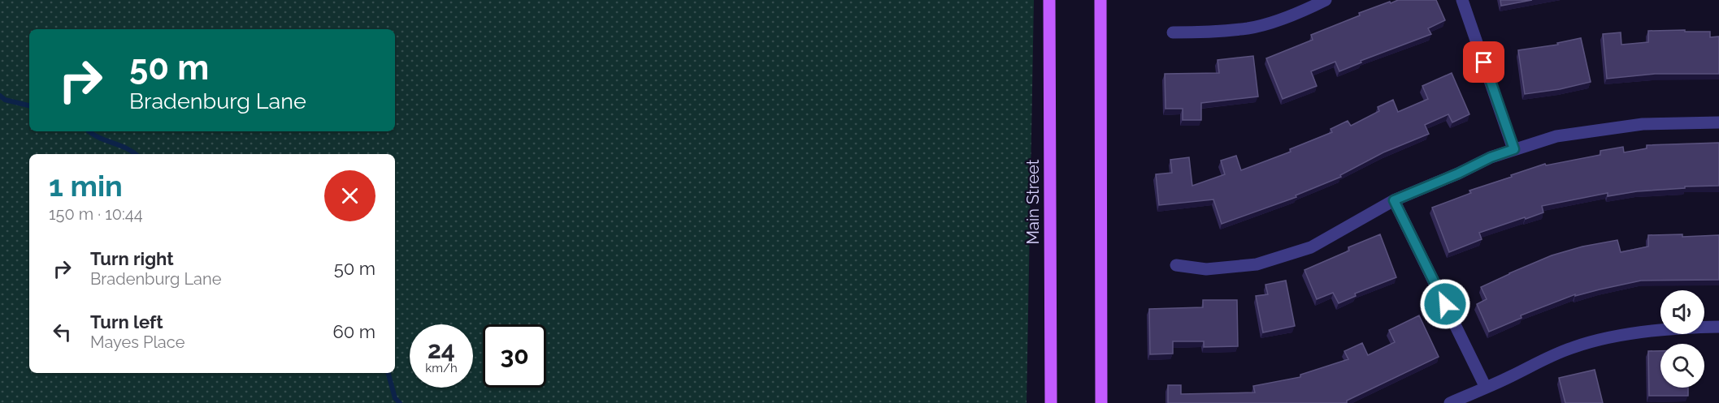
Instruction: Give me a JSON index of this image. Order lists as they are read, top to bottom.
{
  "streets": {
    "main road": ["Main Street"]
  },
  "page": {
    "turn": ["50 m", "Bradenburg Lane"],
    "heading": ["1 min", "150 m · 10:44"],
    "list": [
      {
        "name": "Turn right",
        "note": "Bradenburg Lane",
        "value": "50 m"
      },
      {
        "name": "Turn left",
        "note": "Mayes Place",
        "value": "60 m"
      }
    ],
    "speed": "24 km/h",
    "limit": "30"
  }
}
